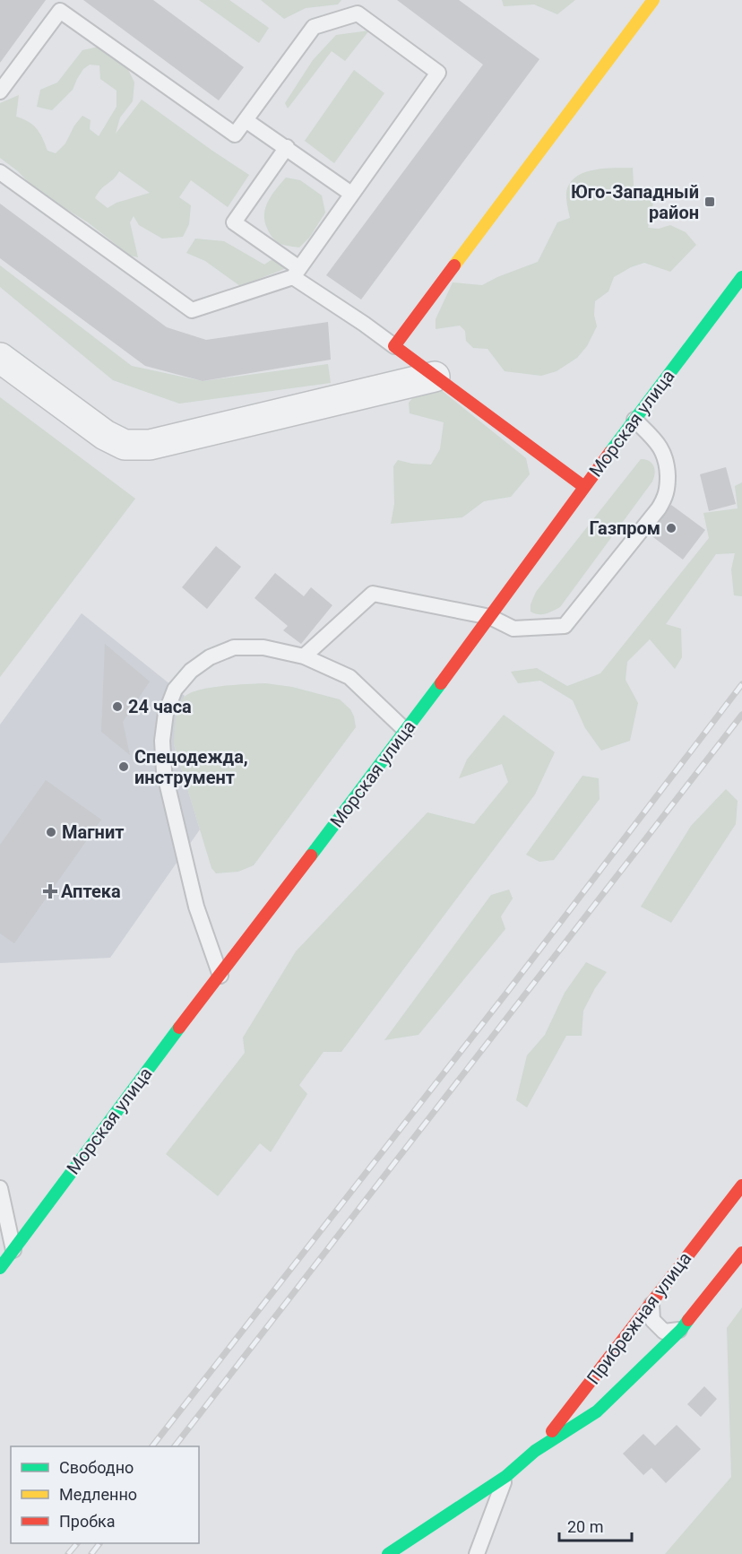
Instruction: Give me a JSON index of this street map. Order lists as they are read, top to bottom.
{
  "streets": {
    "main road": ["Морская улица", "Прибрежная улица"]
  },
  "places": {
    "transit": ["Юго-Западный район"],
    "other": [
      "Газпром",
      "24 часа",
      "Спецодежда, инструмент",
      "Магнит"
    ],
    "health": ["Аптека"]
  },
  "legend": ["Свободно", "Медленно", "Пробка"],
  "scale_bar": "20 m"
}
